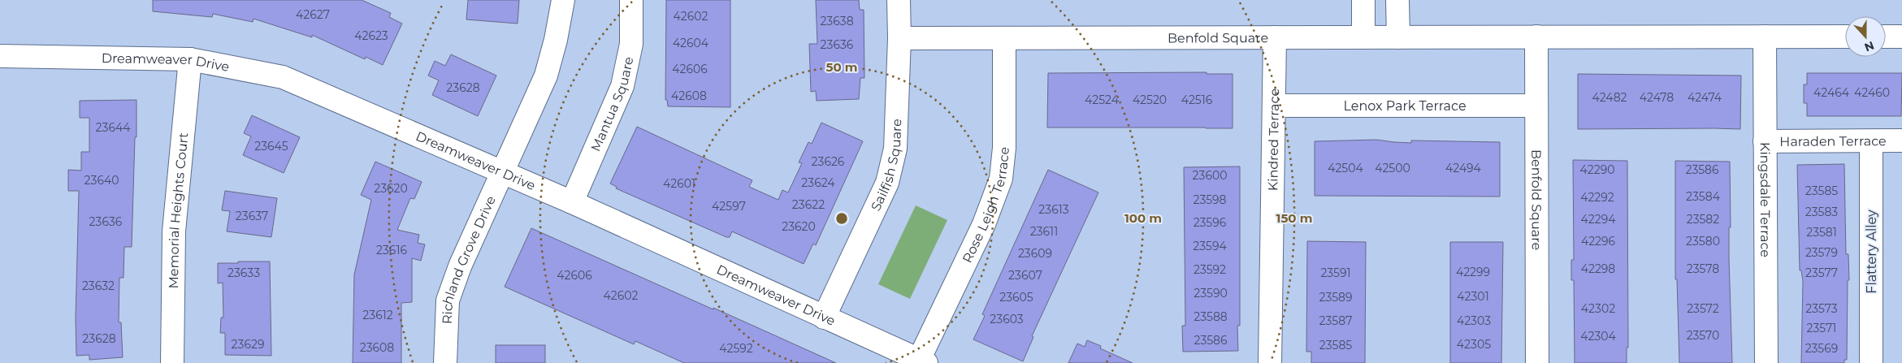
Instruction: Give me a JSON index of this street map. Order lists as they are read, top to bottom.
{
  "streets": {
    "street": [
      "Benfold Square",
      "Dreamweaver Drive",
      "Mantua Square",
      "Lenox Park Terrace",
      "Kindred Terrace",
      "Haraden Terrace",
      "Sailfish Square",
      "Kingsdale Terrace",
      "Rose Leigh Terrace",
      "Memorial Heights Court",
      "Flattery Alley",
      "Richland Grove Drive"
    ]
  },
  "crossings": [
    ["Benfold Square", "Lenox Park Terrace"],
    ["Benfold Square", "Kindred Terrace"],
    ["Benfold Square", "Sailfish Square"],
    ["Benfold Square", "Kingsdale Terrace"],
    ["Benfold Square", "Rose Leigh Terrace"],
    ["Dreamweaver Drive", "Mantua Square"],
    ["Dreamweaver Drive", "Sailfish Square"],
    ["Dreamweaver Drive", "Rose Leigh Terrace"],
    ["Dreamweaver Drive", "Memorial Heights Court"],
    ["Dreamweaver Drive", "Richland Grove Drive"],
    ["Lenox Park Terrace", "Kindred Terrace"],
    ["Haraden Terrace", "Kingsdale Terrace"],
    ["Haraden Terrace", "Flattery Alley"]
  ],
  "house_numbers": [
    "42627",
    "42602",
    "23638",
    "42623",
    "42604",
    "23636",
    "42606",
    "23628",
    "42464",
    "42460",
    "42608",
    "42482",
    "42478",
    "42474",
    "42524",
    "42520",
    "42516",
    "23644",
    "23645",
    "23626",
    "42504",
    "42500",
    "42494",
    "42290",
    "23586",
    "23600",
    "23640",
    "23624",
    "42601",
    "23620",
    "23585",
    "23584",
    "42292",
    "23598",
    "23622",
    "42597",
    "23613",
    "23583",
    "23637",
    "42294",
    "23582",
    "23636",
    "23596",
    "23620",
    "23611",
    "23581",
    "42296",
    "23580",
    "23594",
    "23616",
    "23579",
    "23609",
    "42298",
    "23578",
    "23592",
    "42299",
    "23633",
    "23591",
    "23577",
    "42606",
    "23607",
    "23632",
    "23590",
    "42602",
    "42301",
    "23605",
    "23589",
    "42302",
    "23572",
    "23573",
    "23612",
    "23588",
    "23603",
    "23587",
    "42303",
    "23571",
    "23570",
    "42304",
    "23628",
    "23586",
    "23629",
    "42305",
    "23585",
    "23608",
    "42592",
    "23569"
  ],
  "north": "bottom",
  "rings": ["50 m", "100 m", "150 m"]
}
